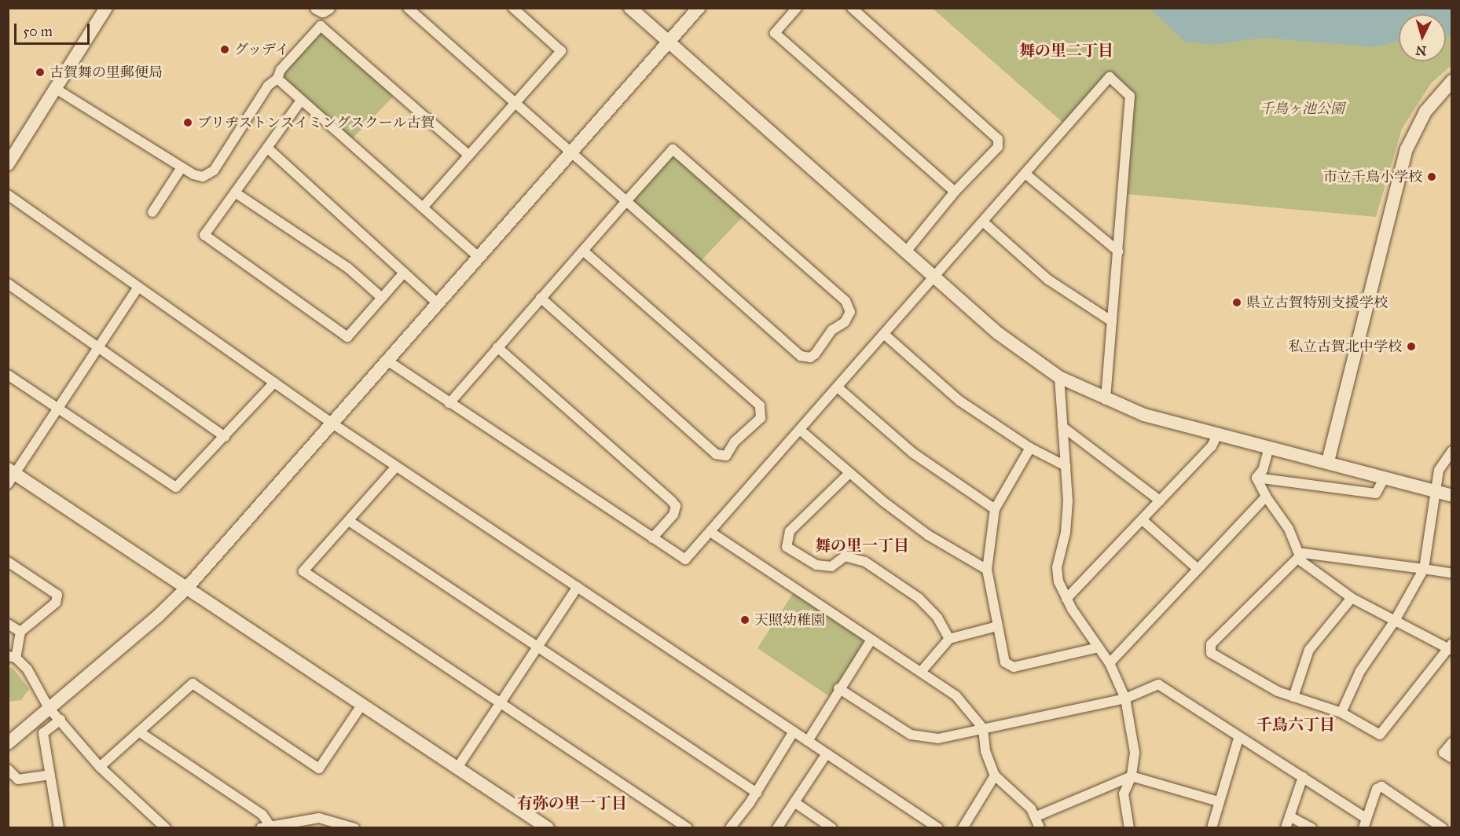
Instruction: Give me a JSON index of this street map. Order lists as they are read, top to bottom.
{
  "districts": [
    "舞の里二丁目",
    "舞の里一丁目",
    "千鳥六丁目",
    "有弥の里一丁目"
  ],
  "parks": ["千鳥ヶ池公園"],
  "places": [
    "グッデイ",
    "古賀舞の里郵便局",
    "ブリヂストンスイミングスクール古賀",
    "市立千鳥小学校",
    "県立古賀特別支援学校",
    "私立古賀北中学校",
    "天照幼稚園"
  ],
  "scale_bar": "50 m",
  "north": "bottom"
}
